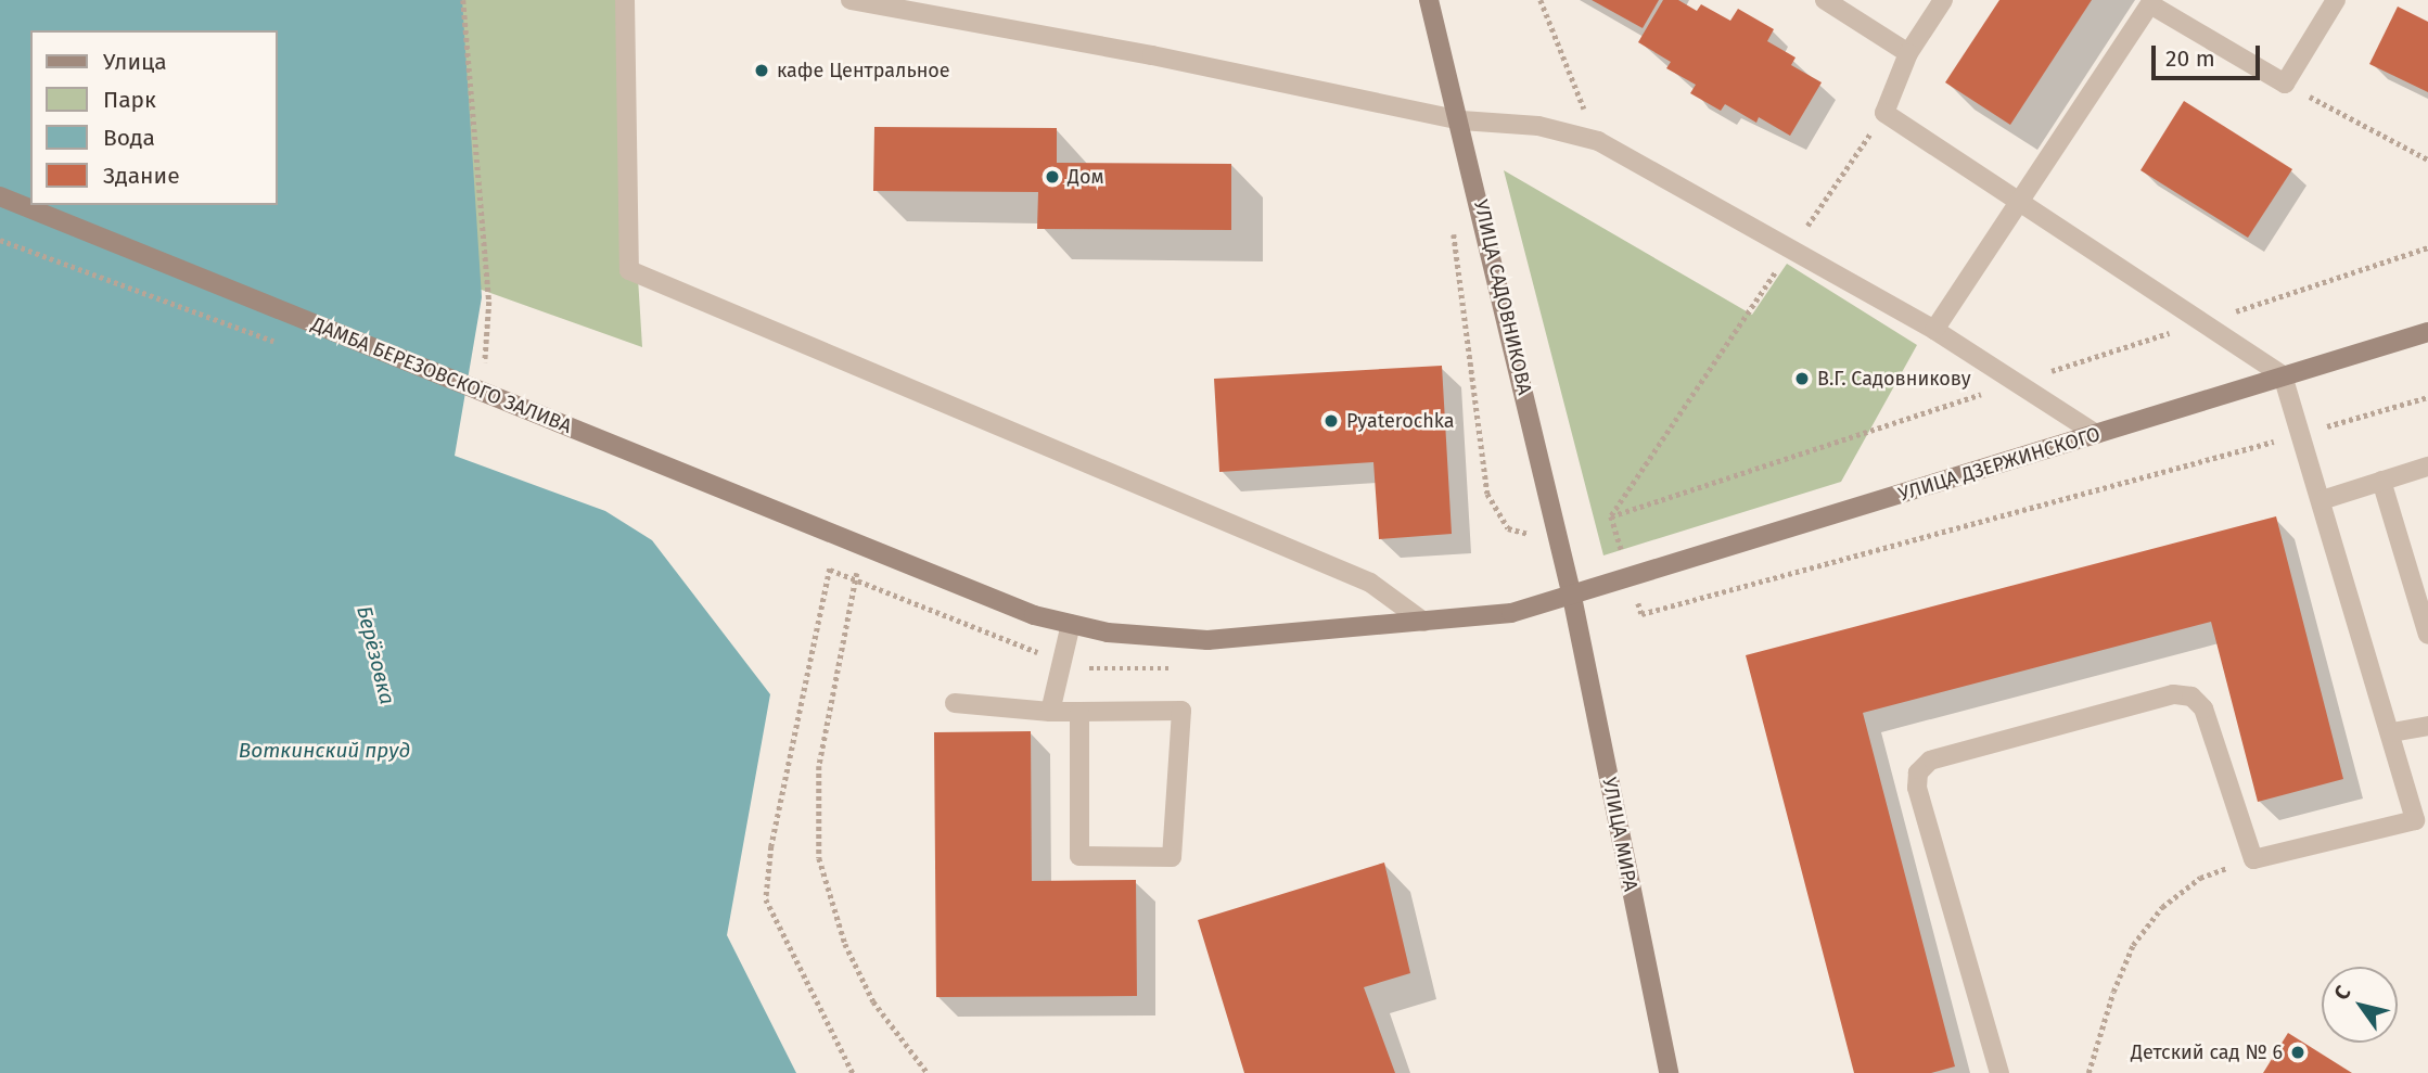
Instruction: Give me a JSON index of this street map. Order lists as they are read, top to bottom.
{
  "streets": {
    "main road": [
      "УЛИЦА САДОВНИКОВА",
      "ДАМБА БЕРЕЗОВСКОГО ЗАЛИВА",
      "УЛИЦА ДЗЕРЖИНСКОГО",
      "УЛИЦА МИРА"
    ]
  },
  "crossings": [
    ["УЛИЦА САДОВНИКОВА", "УЛИЦА ДЗЕРЖИНСКОГО"],
    ["УЛИЦА САДОВНИКОВА", "УЛИЦА МИРА"],
    ["ДАМБА БЕРЕЗОВСКОГО ЗАЛИВА", "УЛИЦА ДЗЕРЖИНСКОГО"],
    ["УЛИЦА ДЗЕРЖИНСКОГО", "УЛИЦА МИРА"]
  ],
  "water": ["Берёзовка", "Воткинский пруд"],
  "places": [
    "кафе Центральное",
    "Дом",
    "В.Г. Садовникову",
    "Pyaterochka",
    "Детский сад № 6"
  ],
  "legend": [
    "Улица",
    "Парк",
    "Вода",
    "Здание"
  ],
  "scale_bar": "20 m",
  "north": "top left"
}
